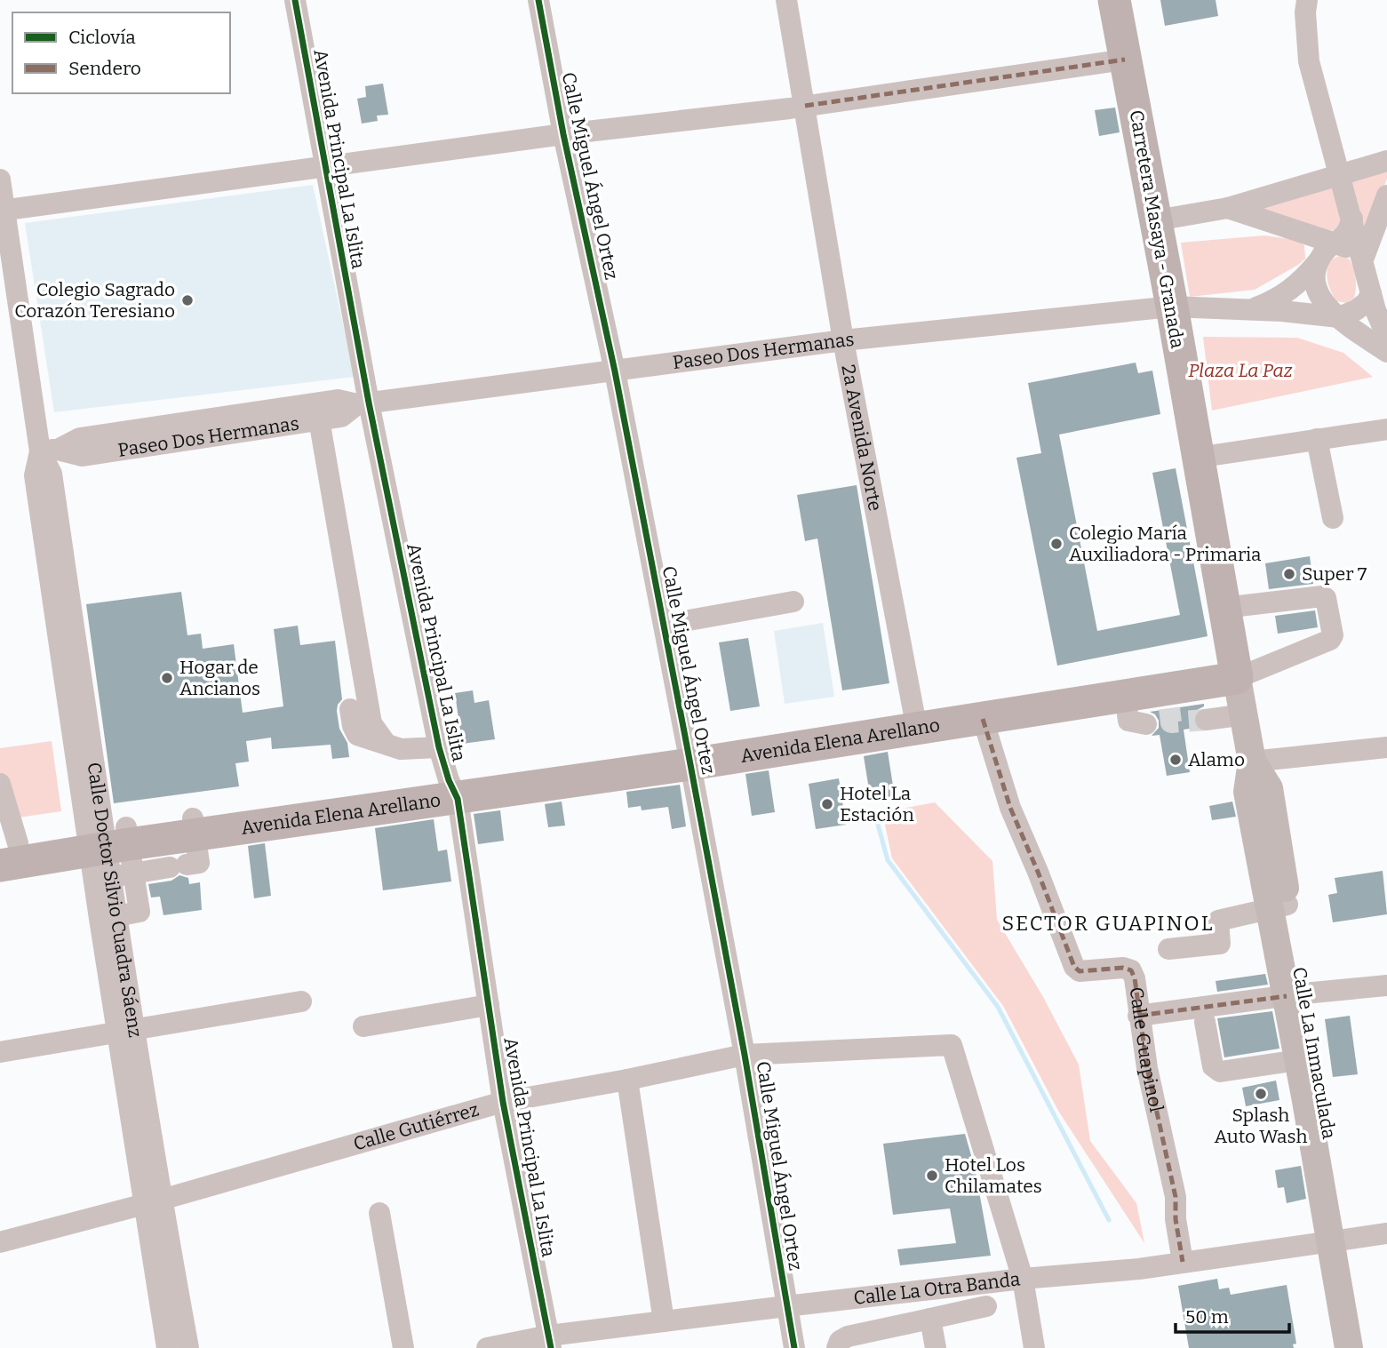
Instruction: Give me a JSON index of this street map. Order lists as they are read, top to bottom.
{
  "streets": {
    "highway": ["Carretera Masaya - Granada", "Avenida Elena Arellano"],
    "main road": ["Calle La Inmaculada"],
    "street": [
      "Avenida Principal La Islita",
      "Calle Miguel Ángel Ortez",
      "Paseo Dos Hermanas",
      "2a Avenida Norte",
      "Calle Doctor Silvio Cuadra Sáenz",
      "Calle Guapinol",
      "Calle Gutiérrez",
      "Calle La Otra Banda"
    ]
  },
  "crossings": [
    ["Avenida Principal La Islita", "Paseo Dos Hermanas"],
    ["Avenida Principal La Islita", "Avenida Elena Arellano"],
    ["Avenida Principal La Islita", "Calle Gutiérrez"],
    ["Avenida Principal La Islita", "Calle La Otra Banda"],
    ["Calle Miguel Ángel Ortez", "Paseo Dos Hermanas"],
    ["Calle Miguel Ángel Ortez", "Avenida Elena Arellano"],
    ["Calle Miguel Ángel Ortez", "Calle Gutiérrez"],
    ["Calle Miguel Ángel Ortez", "Calle La Otra Banda"],
    ["Carretera Masaya - Granada", "Paseo Dos Hermanas"],
    ["Carretera Masaya - Granada", "Avenida Elena Arellano"],
    ["Carretera Masaya - Granada", "Calle La Inmaculada"],
    ["Paseo Dos Hermanas", "2a Avenida Norte"],
    ["Paseo Dos Hermanas", "Calle Doctor Silvio Cuadra Sáenz"],
    ["2a Avenida Norte", "Avenida Elena Arellano"],
    ["Avenida Elena Arellano", "Calle Doctor Silvio Cuadra Sáenz"],
    ["Avenida Elena Arellano", "Calle Guapinol"],
    ["Avenida Elena Arellano", "Calle La Inmaculada"],
    ["Calle Doctor Silvio Cuadra Sáenz", "Calle Gutiérrez"],
    ["Calle Guapinol", "Calle La Otra Banda"],
    ["Calle La Inmaculada", "Calle La Otra Banda"],
    ["Calle Gutiérrez", "Calle La Otra Banda"]
  ],
  "districts": ["SECTOR GUAPINOL"],
  "parks": ["Plaza La Paz"],
  "places": [
    "Colegio Sagrado Corazón Teresiano",
    "Colegio María Auxiliadora - Primaria",
    "Super 7",
    "Hogar de Ancianos",
    "Alamo",
    "Hotel La Estación",
    "Splash Auto Wash",
    "Hotel Los Chilamates"
  ],
  "legend": ["Ciclovía", "Sendero"],
  "scale_bar": "50 m"
}
